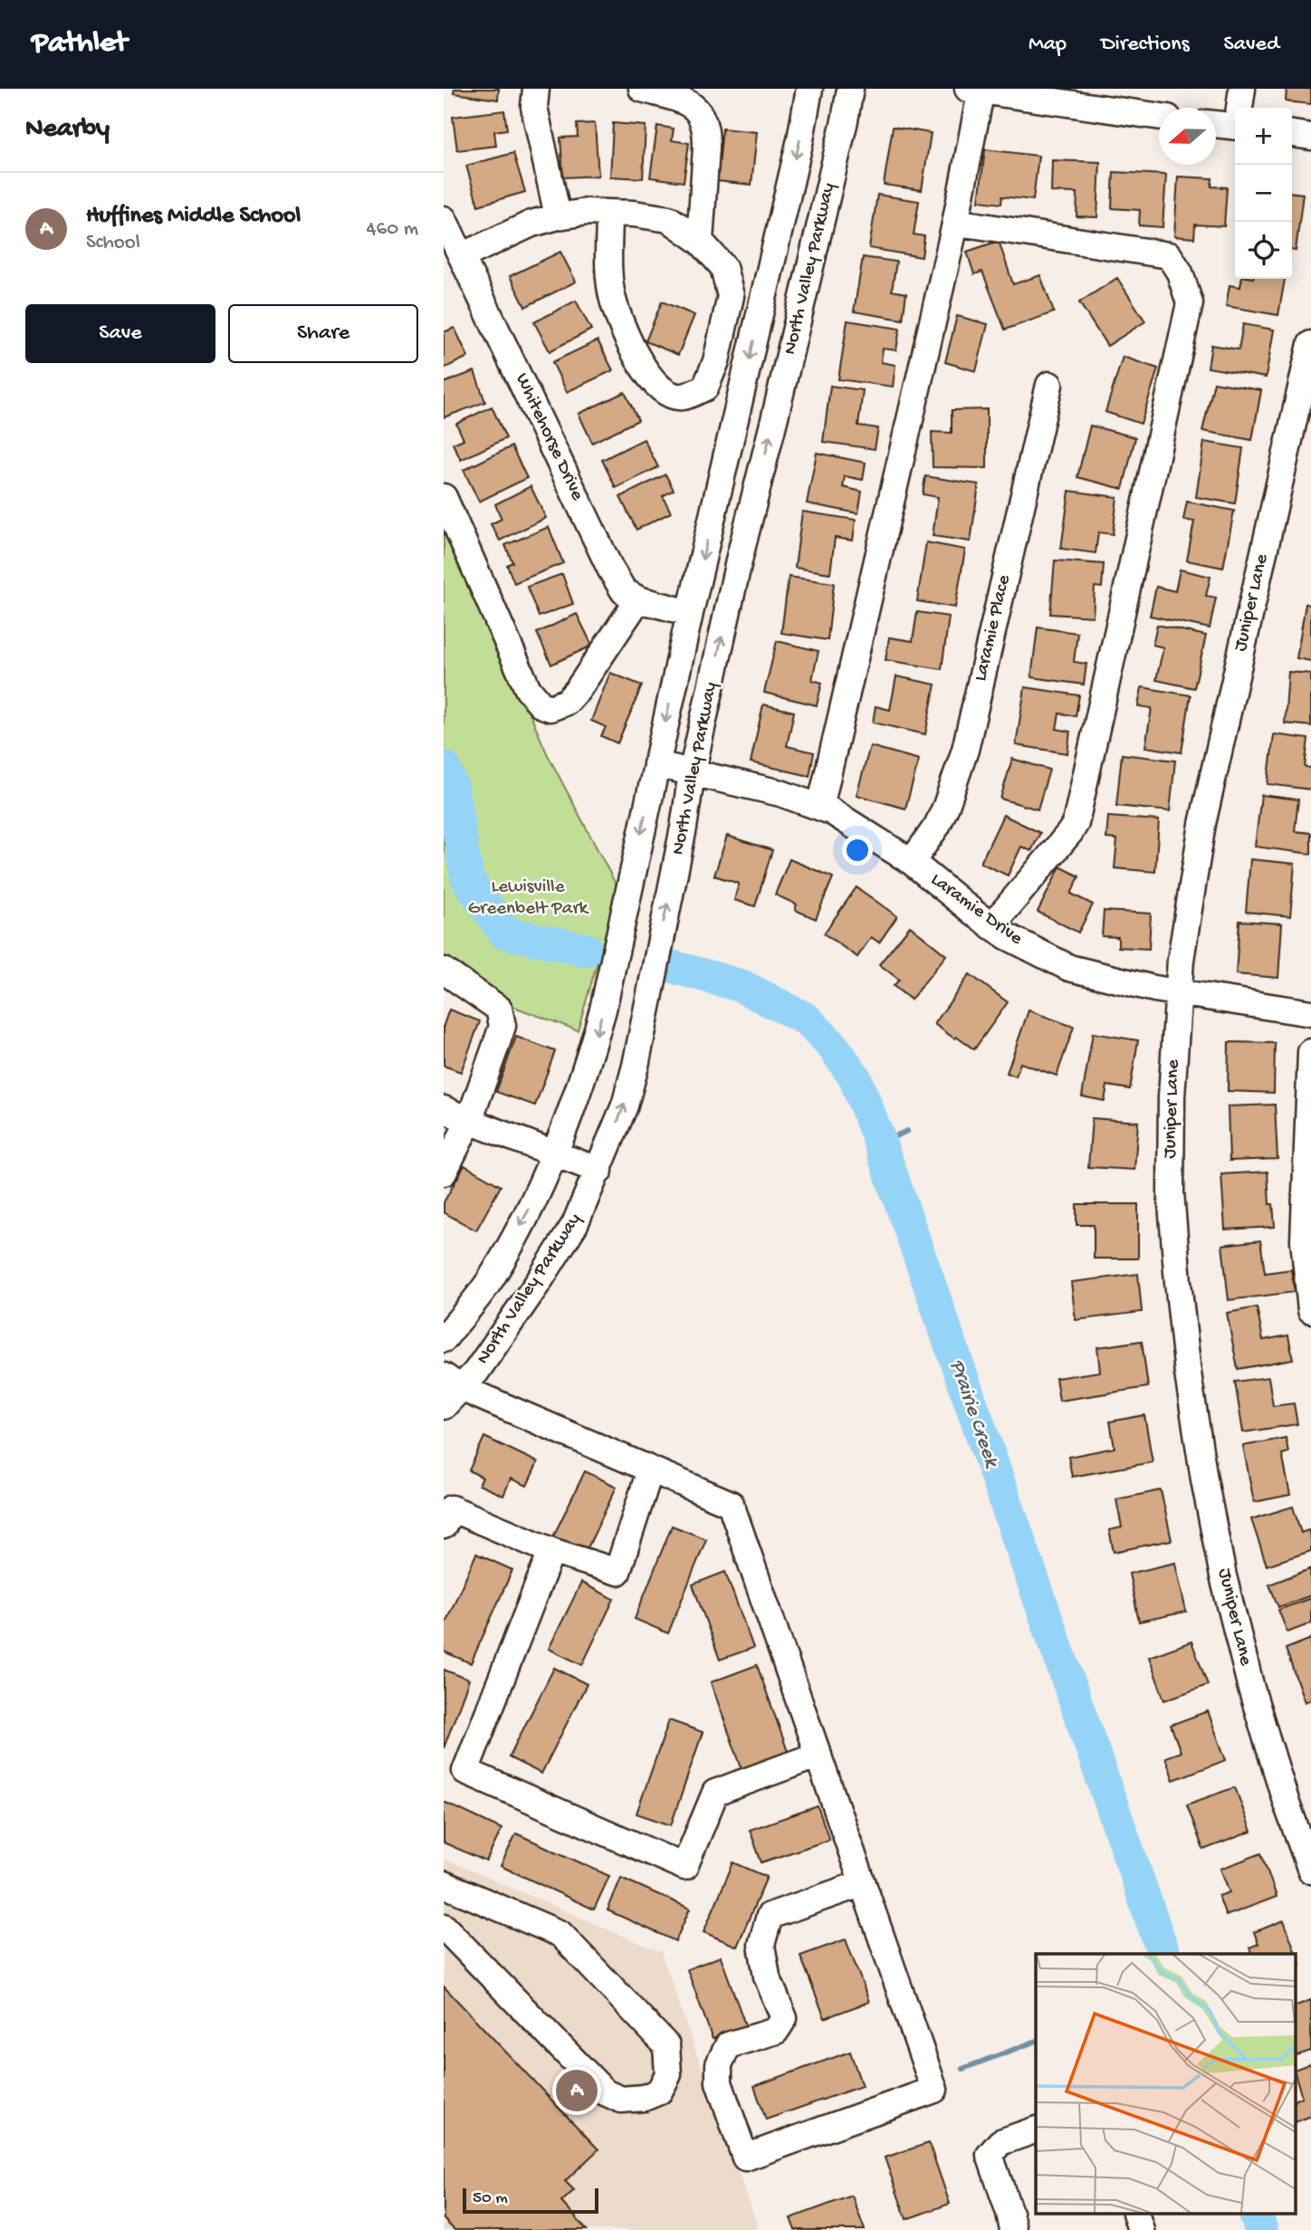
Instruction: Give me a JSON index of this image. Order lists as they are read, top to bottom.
{
  "streets": {
    "street": [
      "North Valley Parkway",
      "Whitehorse Drive",
      "Juniper Lane",
      "Laramie Place",
      "Laramie Drive"
    ]
  },
  "crossings": [
    ["North Valley Parkway", "Whitehorse Drive"],
    ["North Valley Parkway", "Laramie Drive"],
    ["Juniper Lane", "Laramie Drive"],
    ["Laramie Place", "Laramie Drive"]
  ],
  "water": ["Prairie Creek"],
  "parks": ["Lewisville Greenbelt Park"],
  "scale_bar": "50 m",
  "north": "left",
  "page": {
    "header": "Pathlet",
    "nav": ["Map", "Directions", "Saved"],
    "heading": "Nearby",
    "map_buttons": ["+", "−"],
    "list": [
      {
        "mark": "A",
        "name": "Huffines Middle School",
        "note": "School",
        "value": "460 m"
      }
    ],
    "buttons": ["Save", "Share"],
    "pins": "A",
    "scale": "50 m"
  }
}
